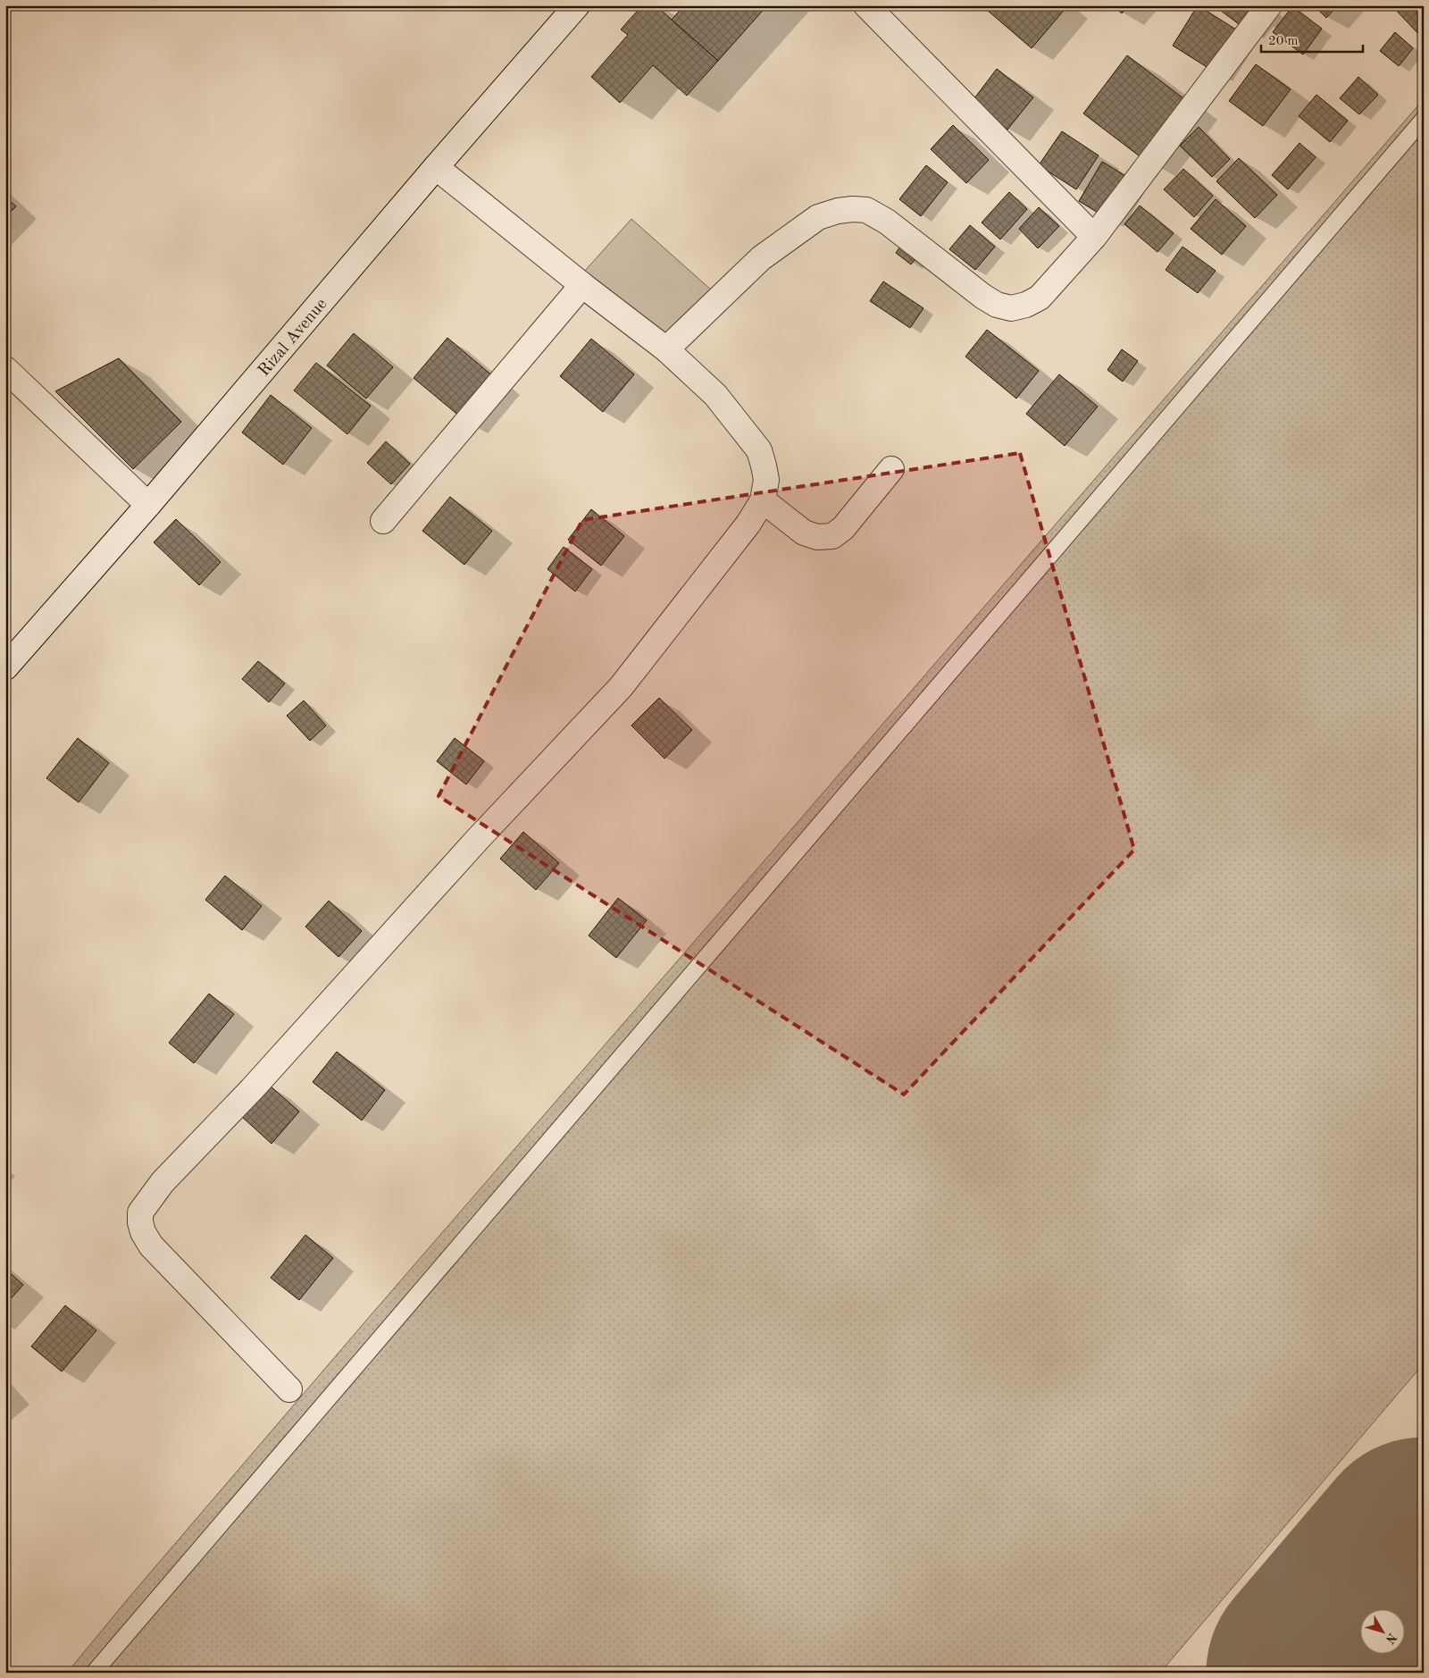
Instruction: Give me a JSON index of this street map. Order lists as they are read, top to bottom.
{
  "streets": {
    "street": ["Rizal Avenue"]
  },
  "scale_bar": "20 m",
  "north": "bottom right"
}
